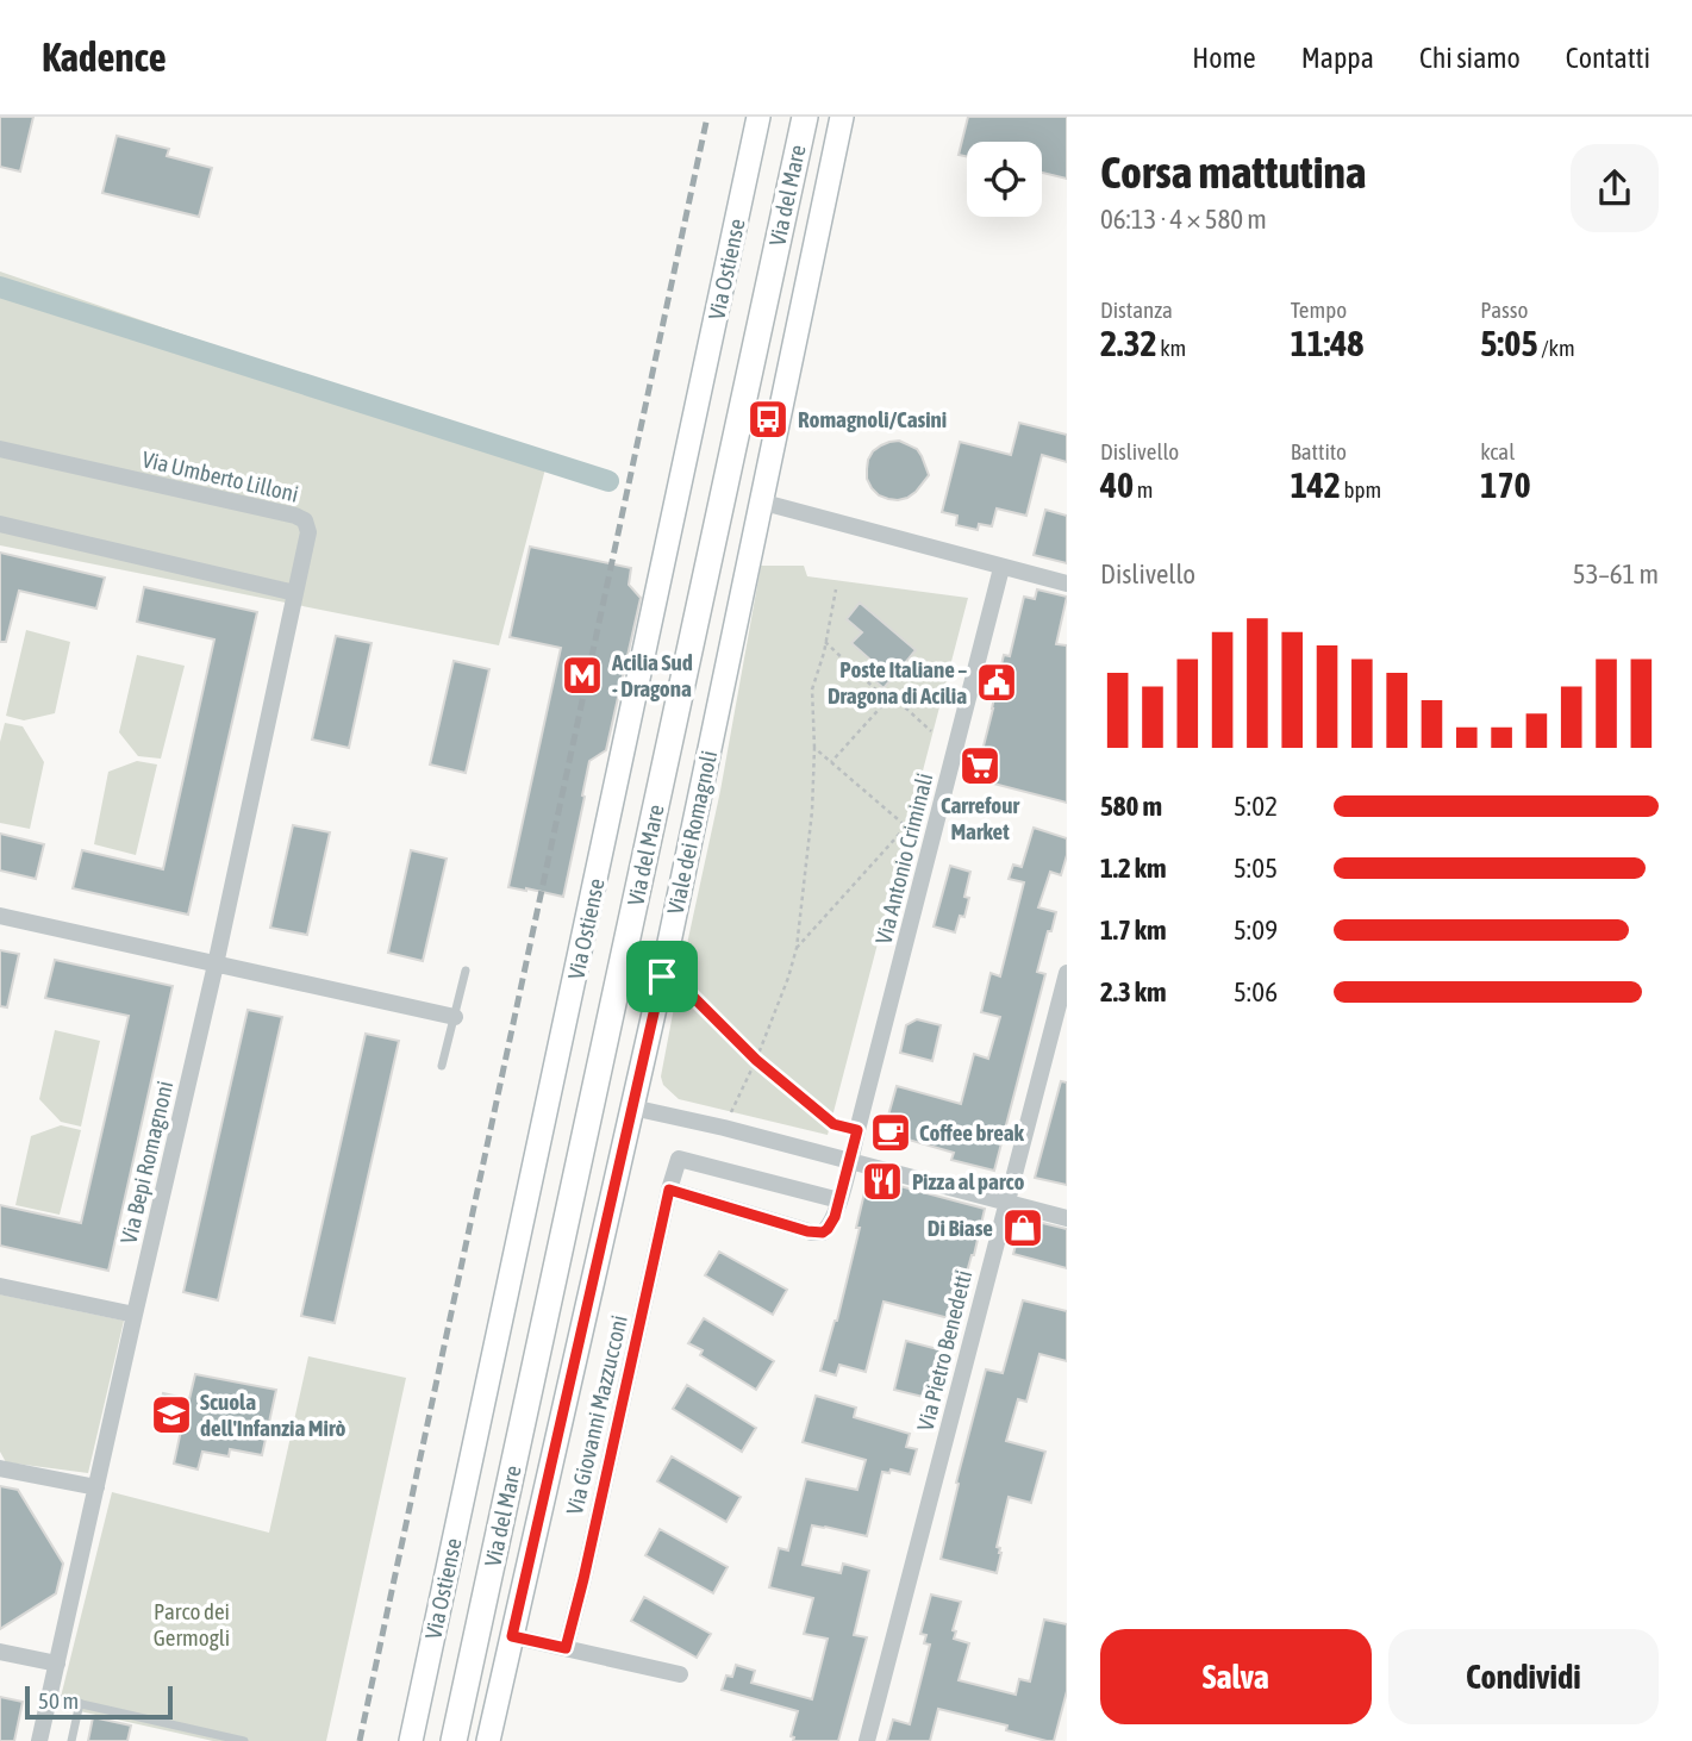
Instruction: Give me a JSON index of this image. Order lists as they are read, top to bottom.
{
  "streets": {
    "main road": ["Via del Mare", "Via Ostiense", "Viale dei Romagnoli"],
    "street": [
      "Via Umberto Lilloni",
      "Via Antonio Criminali",
      "Via Bepi Romagnoni",
      "Via Pietro Benedetti",
      "Via Giovanni Mazzucconi"
    ]
  },
  "crossings": [
    ["Via Umberto Lilloni", "Via Bepi Romagnoni"],
    ["Via Antonio Criminali", "Via Giovanni Mazzucconi"]
  ],
  "parks": ["Parco dei Germogli"],
  "places": {
    "bus stop": ["Romagnoli/Casini"],
    "metro station": ["Acilia Sud - Dragona"],
    "public building": ["Poste Italiane – Dragona di Acilia"],
    "supermarket": ["Carrefour Market"],
    "cafe": ["Coffee break"],
    "restaurant": ["Pizza al parco"],
    "shop": ["Di Biase"],
    "school or university": ["Scuola dell'Infanzia Mirò"]
  },
  "scale_bar": "50 m",
  "page": {
    "header": "Kadence",
    "nav": [
      "Home",
      "Mappa",
      "Chi siamo",
      "Contatti"
    ],
    "heading": ["Corsa mattutina", "06:13 · 4 × 580 m"],
    "stats": [
      ["Distanza", "2.32 km"],
      ["Tempo", "11:48"],
      ["Passo", "5:05 /km"],
      ["Dislivello", "40 m"],
      ["Battito", "142 bpm"],
      ["kcal", "170"]
    ],
    "chart": ["Dislivello", "53–61 m"],
    "list": [
      {
        "name": "580 m",
        "note": "5:02"
      },
      {
        "name": "1.2 km",
        "note": "5:05"
      },
      {
        "name": "1.7 km",
        "note": "5:09"
      },
      {
        "name": "2.3 km",
        "note": "5:06"
      }
    ],
    "buttons": ["Salva", "Condividi"],
    "scale": "50 m"
  }
}
